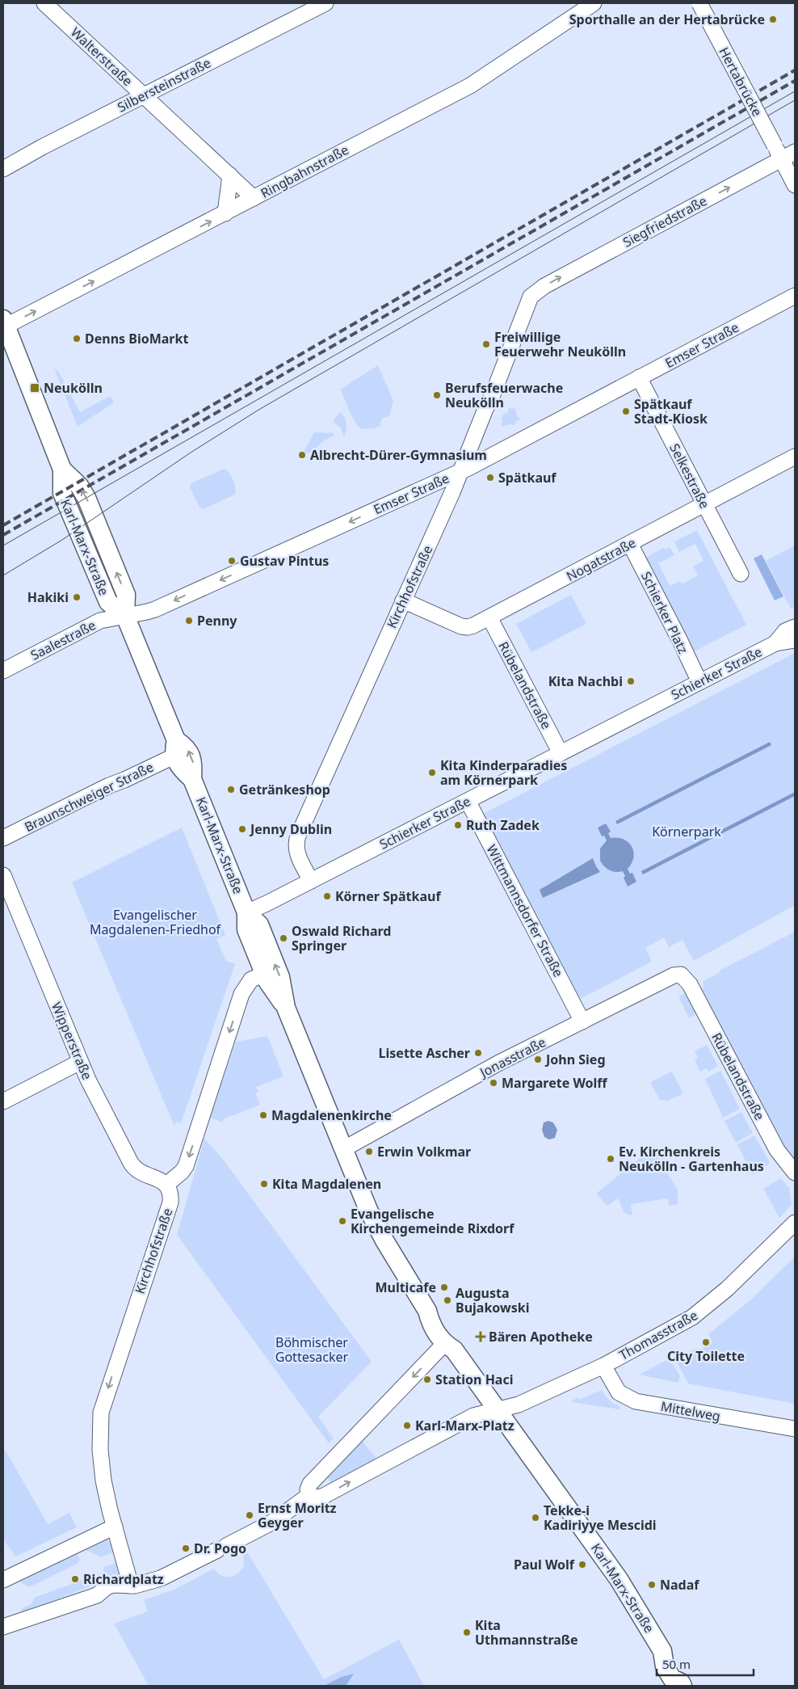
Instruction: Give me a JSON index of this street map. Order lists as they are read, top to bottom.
{
  "streets": {
    "main road": ["Karl-Marx-Straße"],
    "street": [
      "Walterstraße",
      "Hertabrücke",
      "Silbersteinstraße",
      "Ringbahnstraße",
      "Siegfriedstraße",
      "Emser Straße",
      "Selkestraße",
      "Nogatstraße",
      "Kirchhofstraße",
      "Schierker Platz",
      "Saalestraße",
      "Schierker Straße",
      "Rübelandstraße",
      "Braunschweiger Straße",
      "Wittmannsdorfer Straße",
      "Wipperstraße",
      "Jonasstraße",
      "Thomasstraße",
      "Mittelweg"
    ]
  },
  "crossings": [
    ["Walterstraße", "Silbersteinstraße"],
    ["Walterstraße", "Ringbahnstraße"],
    ["Hertabrücke", "Siegfriedstraße"],
    ["Ringbahnstraße", "Karl-Marx-Straße"],
    ["Siegfriedstraße", "Kirchhofstraße"],
    ["Emser Straße", "Selkestraße"],
    ["Emser Straße", "Karl-Marx-Straße"],
    ["Emser Straße", "Kirchhofstraße"],
    ["Emser Straße", "Saalestraße"],
    ["Selkestraße", "Nogatstraße"],
    ["Karl-Marx-Straße", "Saalestraße"],
    ["Karl-Marx-Straße", "Schierker Straße"],
    ["Karl-Marx-Straße", "Braunschweiger Straße"],
    ["Karl-Marx-Straße", "Jonasstraße"],
    ["Karl-Marx-Straße", "Thomasstraße"],
    ["Nogatstraße", "Kirchhofstraße"],
    ["Nogatstraße", "Schierker Platz"],
    ["Nogatstraße", "Rübelandstraße"],
    ["Kirchhofstraße", "Schierker Straße"],
    ["Kirchhofstraße", "Wipperstraße"],
    ["Schierker Platz", "Schierker Straße"],
    ["Schierker Straße", "Rübelandstraße"],
    ["Schierker Straße", "Wittmannsdorfer Straße"],
    ["Rübelandstraße", "Jonasstraße"],
    ["Wittmannsdorfer Straße", "Jonasstraße"],
    ["Thomasstraße", "Mittelweg"]
  ],
  "one_way": ["Ringbahnstraße", "Siegfriedstraße", "Emser Straße"],
  "parks": ["Körnerpark", "Evangelischer Magdalenen-Friedhof", "Böhmischer Gottesacker"],
  "places": {
    "other": [
      "Sporthalle an der Hertabrücke",
      "Denns BioMarkt",
      "Freiwillige Feuerwehr Neukölln",
      "Berufsfeuerwache Neukölln",
      "Spätkauf Stadt-Kiosk",
      "Albrecht-Dürer-Gymnasium",
      "Spätkauf",
      "Gustav Pintus",
      "Hakiki",
      "Penny",
      "Kita Nachbi",
      "Kita Kinderparadies am Körnerpark",
      "Getränkeshop",
      "Ruth Zadek",
      "Jenny Dublin",
      "Körner Spätkauf",
      "Oswald Richard Springer",
      "Lisette Ascher",
      "John Sieg",
      "Margarete Wolff",
      "Magdalenenkirche",
      "Erwin Volkmar",
      "Ev. Kirchenkreis Neukölln - Gartenhaus",
      "Kita Magdalenen",
      "Evangelische Kirchengemeinde Rixdorf",
      "Multicafe",
      "Augusta Bujakowski",
      "City Toilette",
      "Station Haci",
      "Karl-Marx-Platz",
      "Ernst Moritz Geyger",
      "Tekke-i Kadiriyye Mescidi",
      "Dr. Pogo",
      "Paul Wolf",
      "Richardplatz",
      "Nadaf",
      "Kita Uthmannstraße"
    ],
    "transit": ["Neukölln"],
    "health": ["Bären Apotheke"]
  },
  "scale_bar": "50 m"
}
